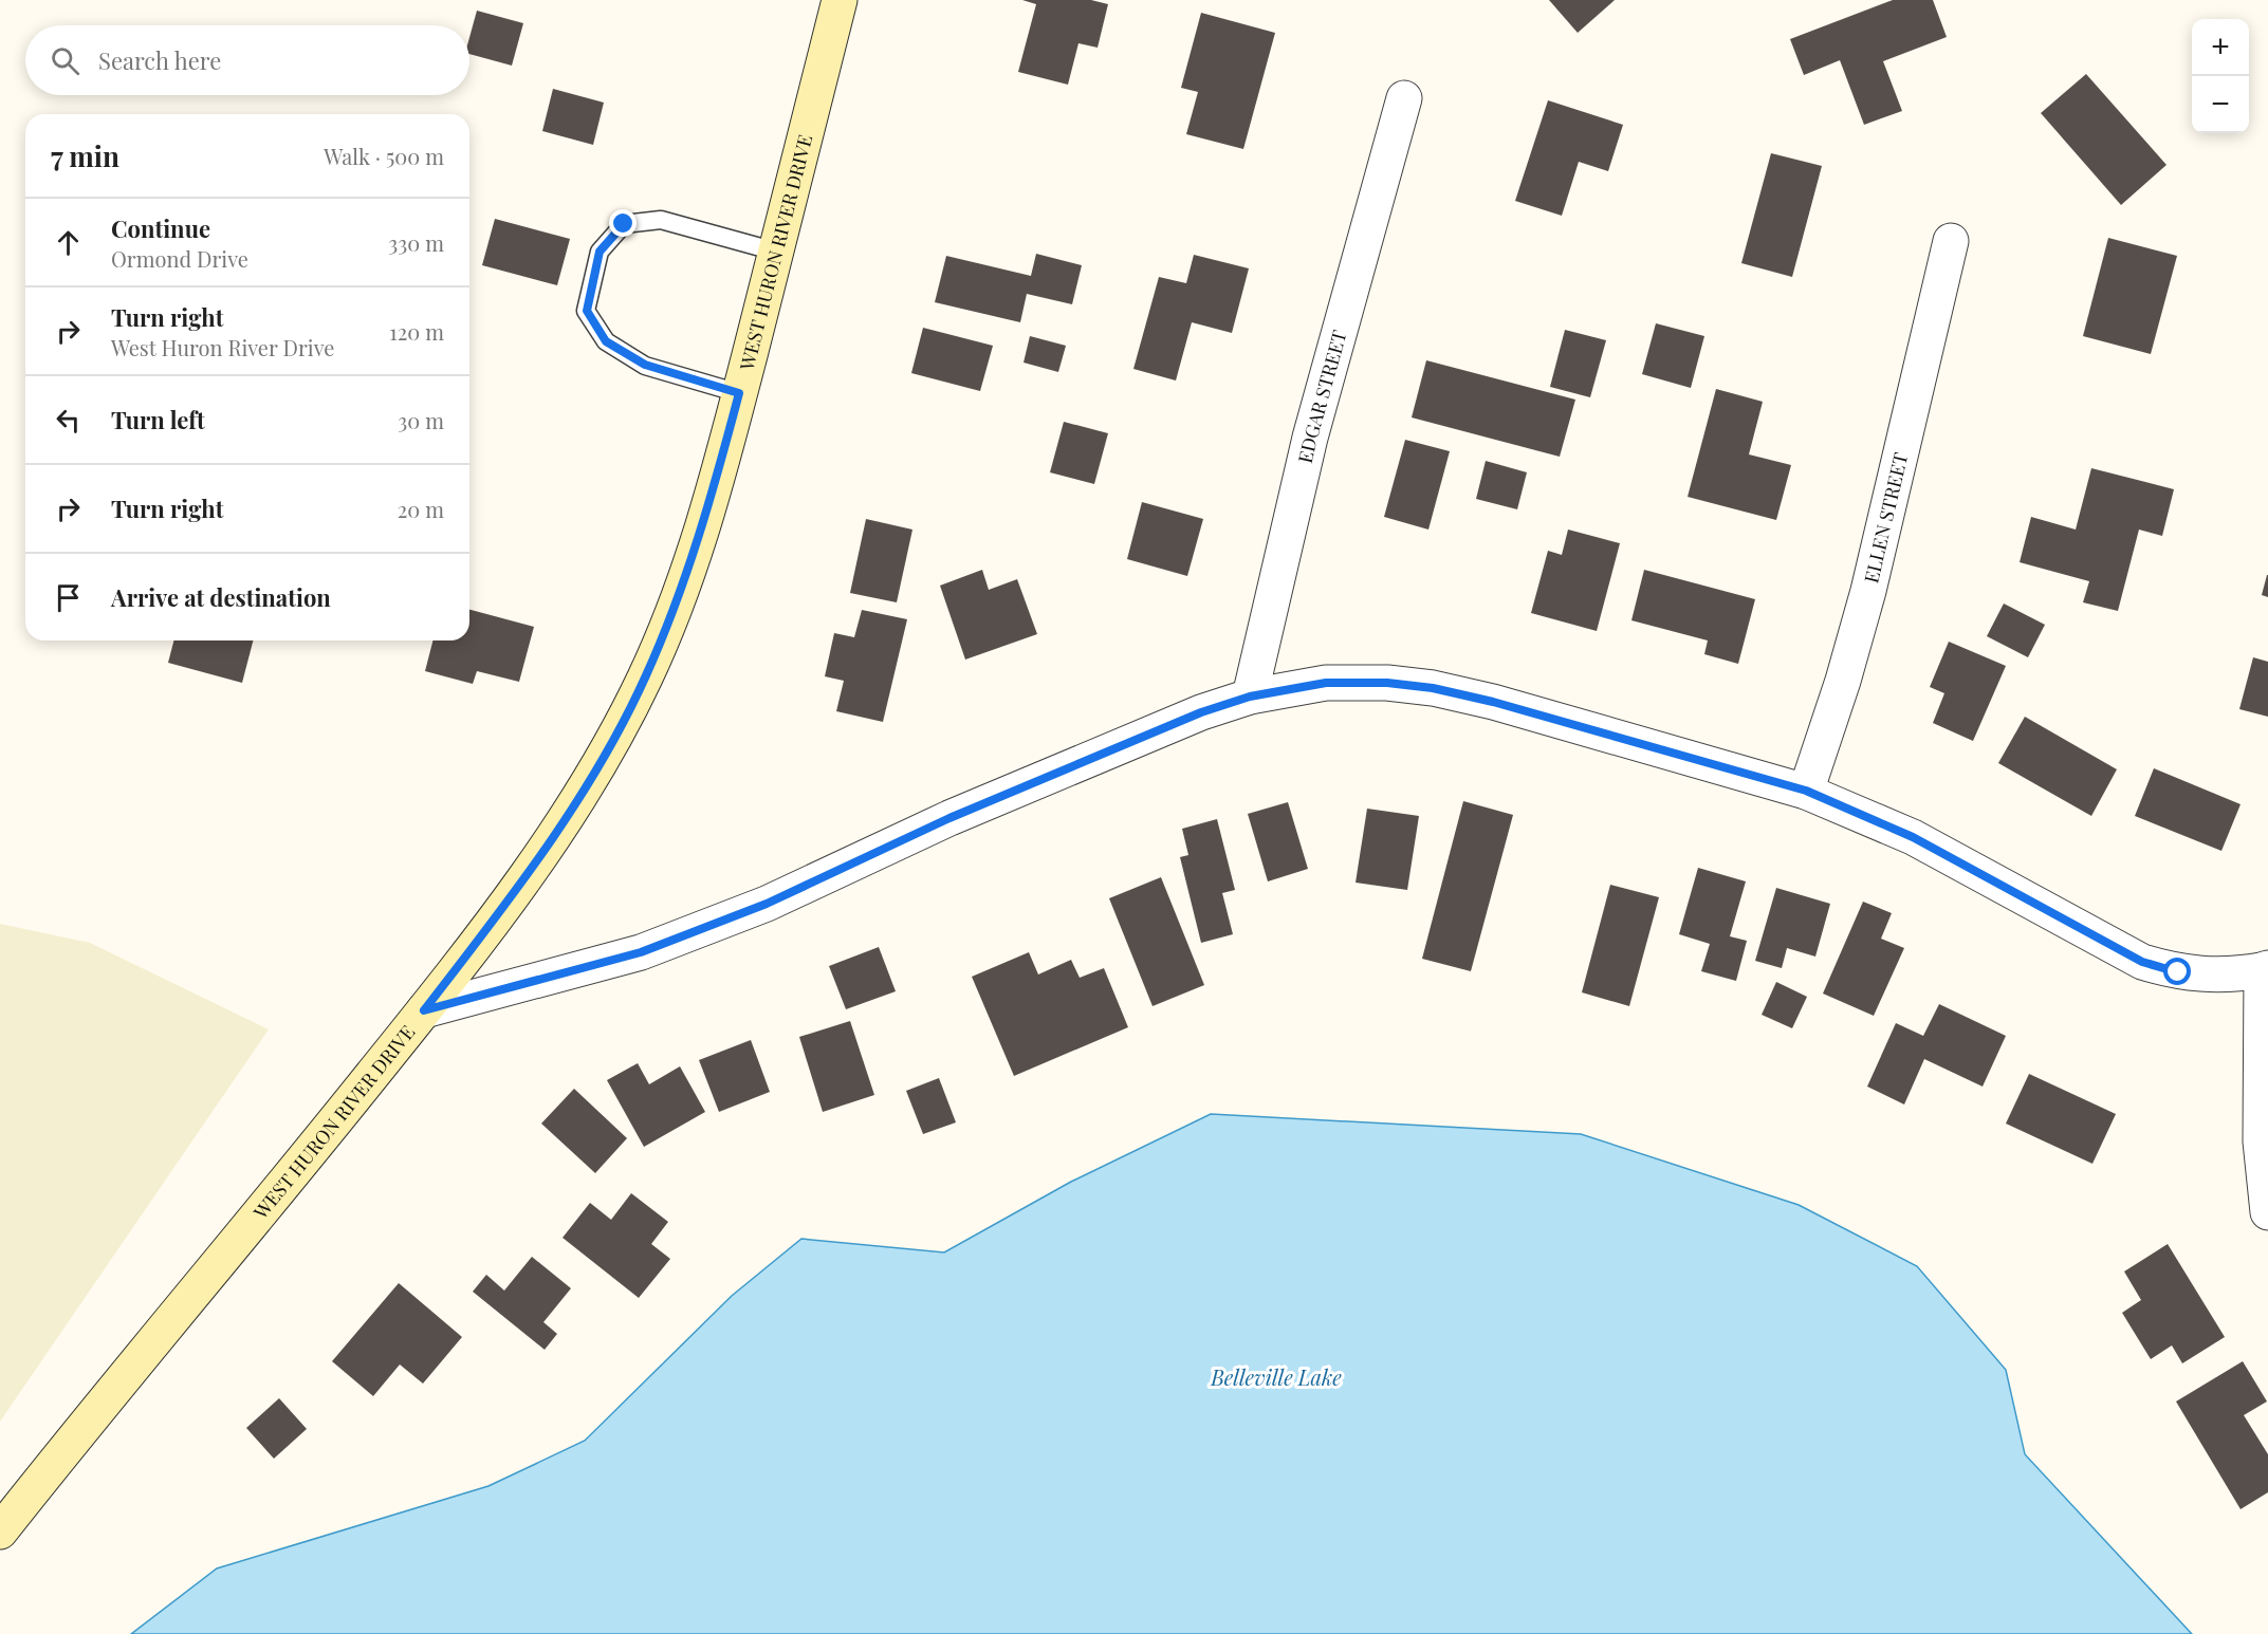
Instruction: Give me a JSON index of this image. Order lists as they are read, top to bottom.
{
  "streets": {
    "main road": ["WEST HURON RIVER DRIVE"],
    "street": ["EDGAR STREET", "ELLEN STREET"]
  },
  "water": ["Belleville Lake"],
  "page": {
    "map_buttons": ["+", "−"],
    "search": "Search here",
    "heading": ["7 min", "Walk · 500 m"],
    "list": [
      ["Continue", "Ormond Drive", "330 m"],
      ["Turn right", "West Huron River Drive", "120 m"],
      ["Turn left", "30 m"],
      ["Turn right", "20 m"],
      "Arrive at destination"
    ]
  }
}
